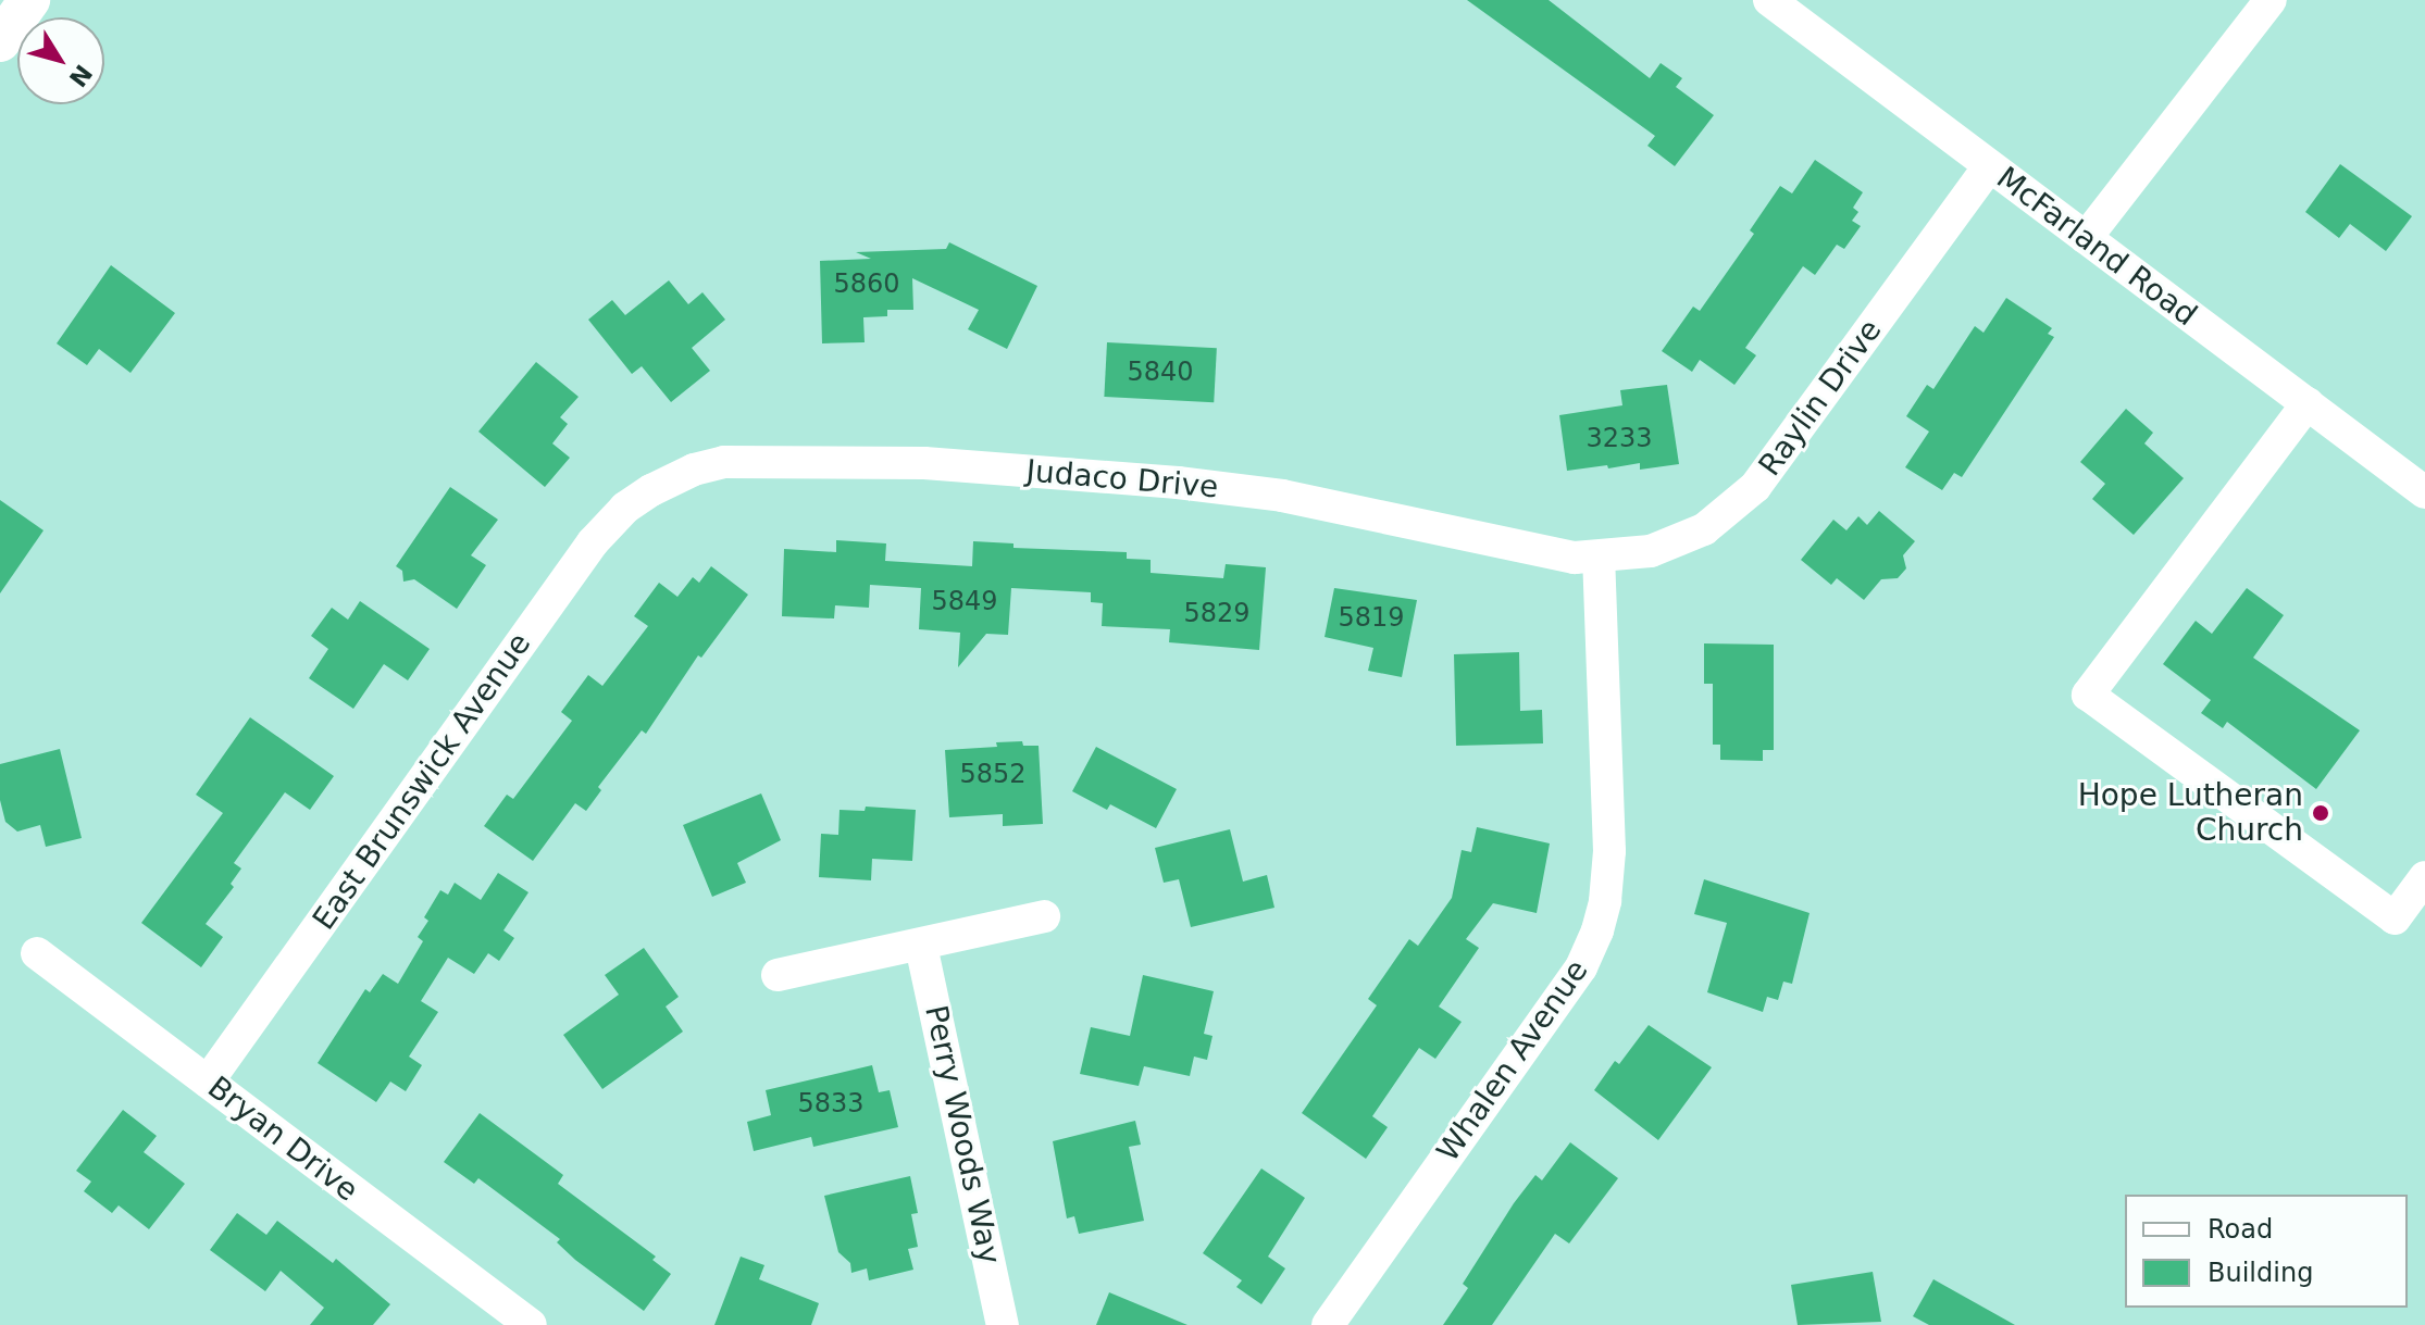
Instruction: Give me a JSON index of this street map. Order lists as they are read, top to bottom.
{
  "streets": {
    "street": [
      "McFarland Road",
      "Raylin Drive",
      "Judaco Drive",
      "East Brunswick Avenue",
      "Whalen Avenue",
      "Perry Woods Way",
      "Bryan Drive"
    ]
  },
  "crossings": [
    ["McFarland Road", "Raylin Drive"],
    ["Raylin Drive", "Judaco Drive"],
    ["Raylin Drive", "Whalen Avenue"],
    ["Judaco Drive", "East Brunswick Avenue"],
    ["Judaco Drive", "Whalen Avenue"],
    ["East Brunswick Avenue", "Bryan Drive"]
  ],
  "places": ["Hope Lutheran Church"],
  "house_numbers": [
    "5860",
    "5840",
    "3233",
    "5849",
    "5829",
    "5819",
    "5852",
    "5833"
  ],
  "legend": ["Road", "Building"],
  "north": "bottom right"
}
